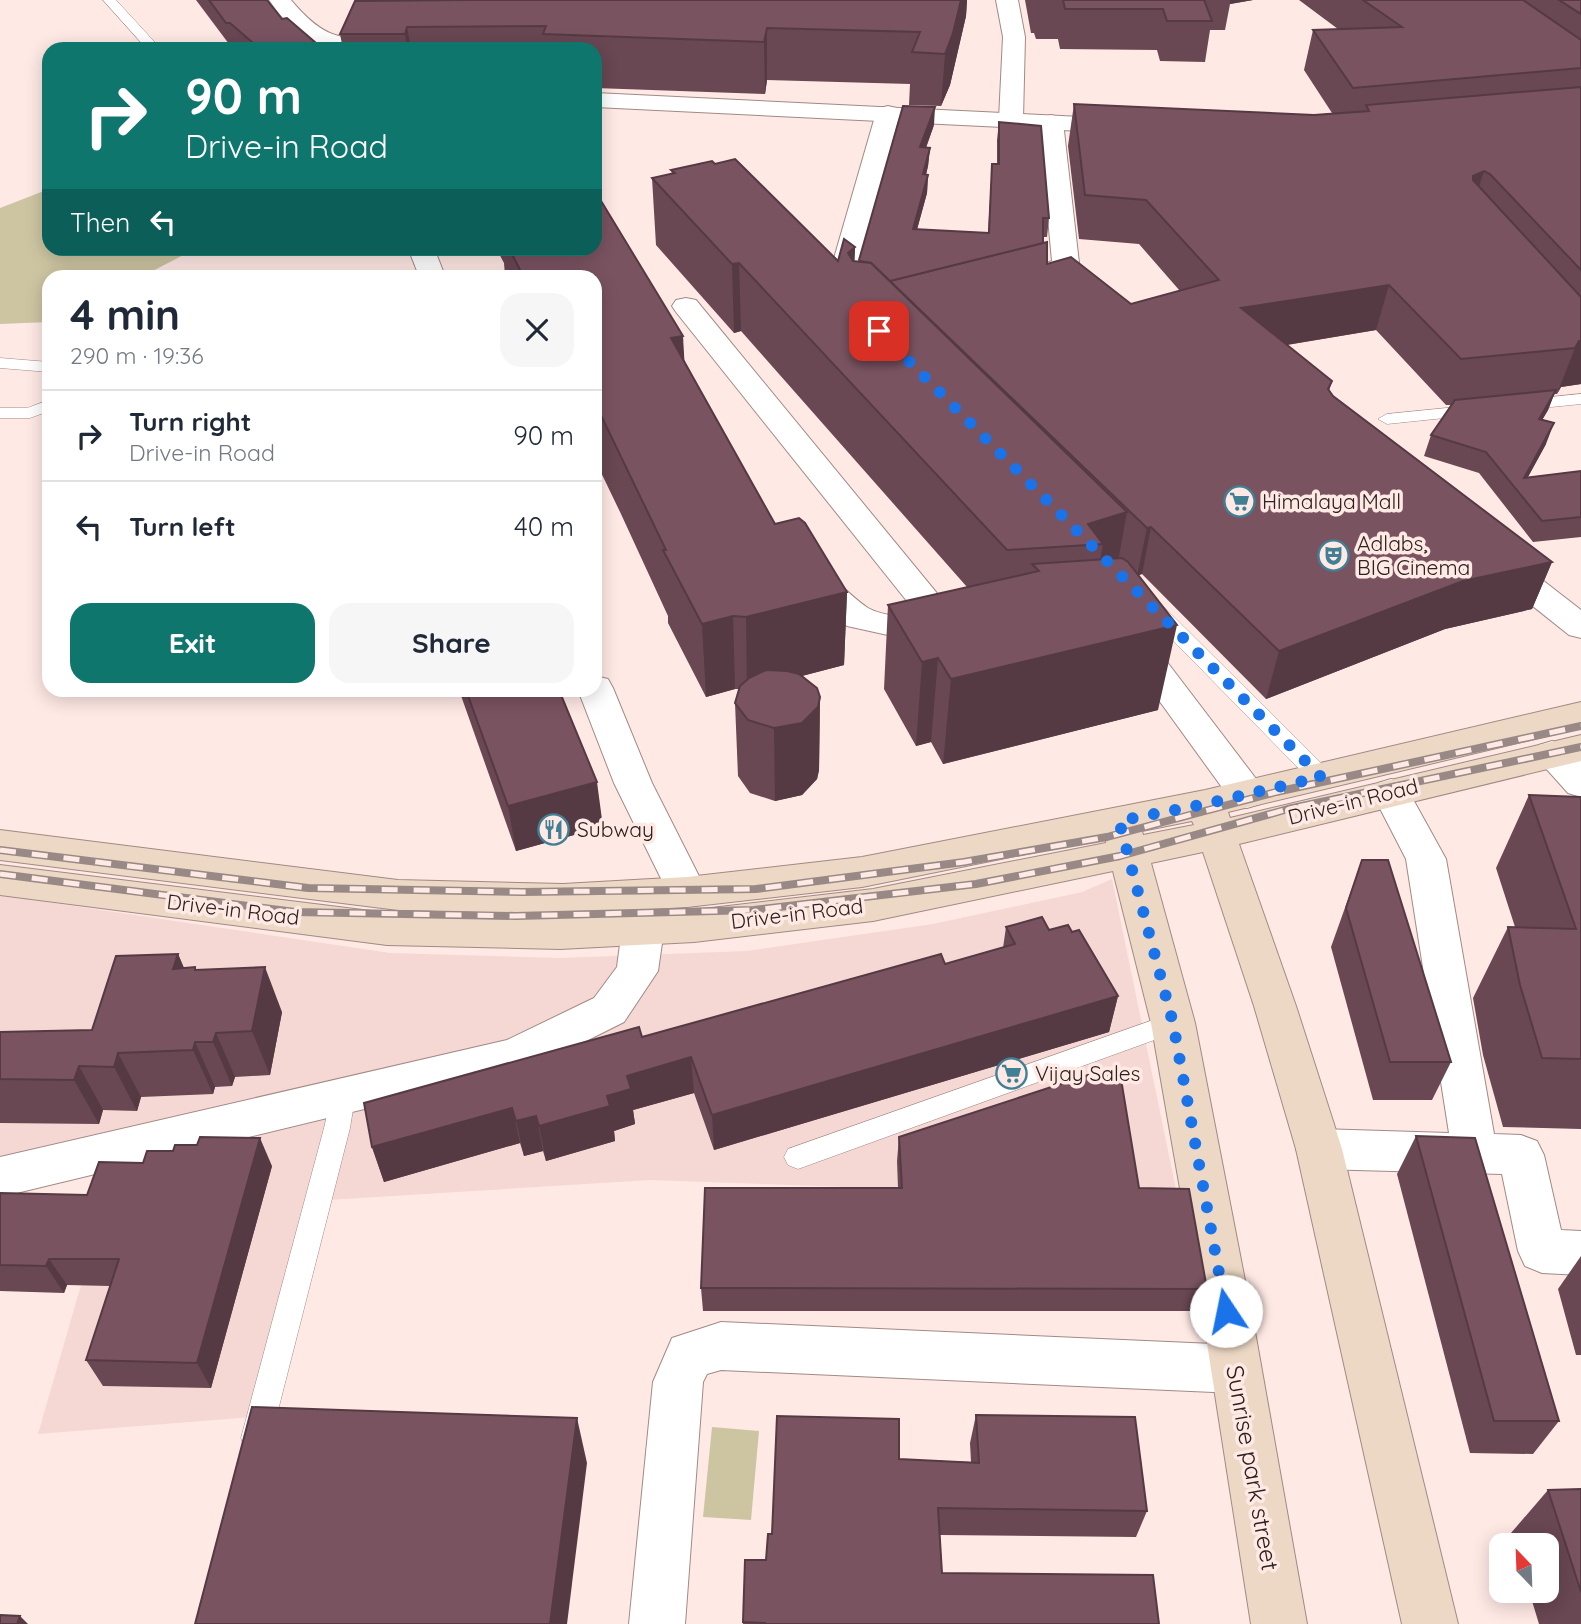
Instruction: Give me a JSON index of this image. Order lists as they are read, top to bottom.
{
  "streets": {
    "main road": ["Drive-in Road", "Sunrise park street"]
  },
  "crossings": [
    ["Drive-in Road", "Sunrise park street"]
  ],
  "places": {
    "supermarket": ["Himalaya Mall", "Vijay Sales"],
    "theatre": ["Adlabs, BIG Cinema"],
    "restaurant": ["Subway"]
  },
  "north": "top left",
  "page": {
    "turn": ["90 m", "Drive-in Road"],
    "then": "Then",
    "heading": ["4 min", "290 m · 19:36"],
    "list": [
      {
        "name": "Turn right",
        "note": "Drive-in Road",
        "value": "90 m"
      },
      {
        "name": "Turn left",
        "value": "40 m"
      }
    ],
    "buttons": ["Exit", "Share"]
  }
}
